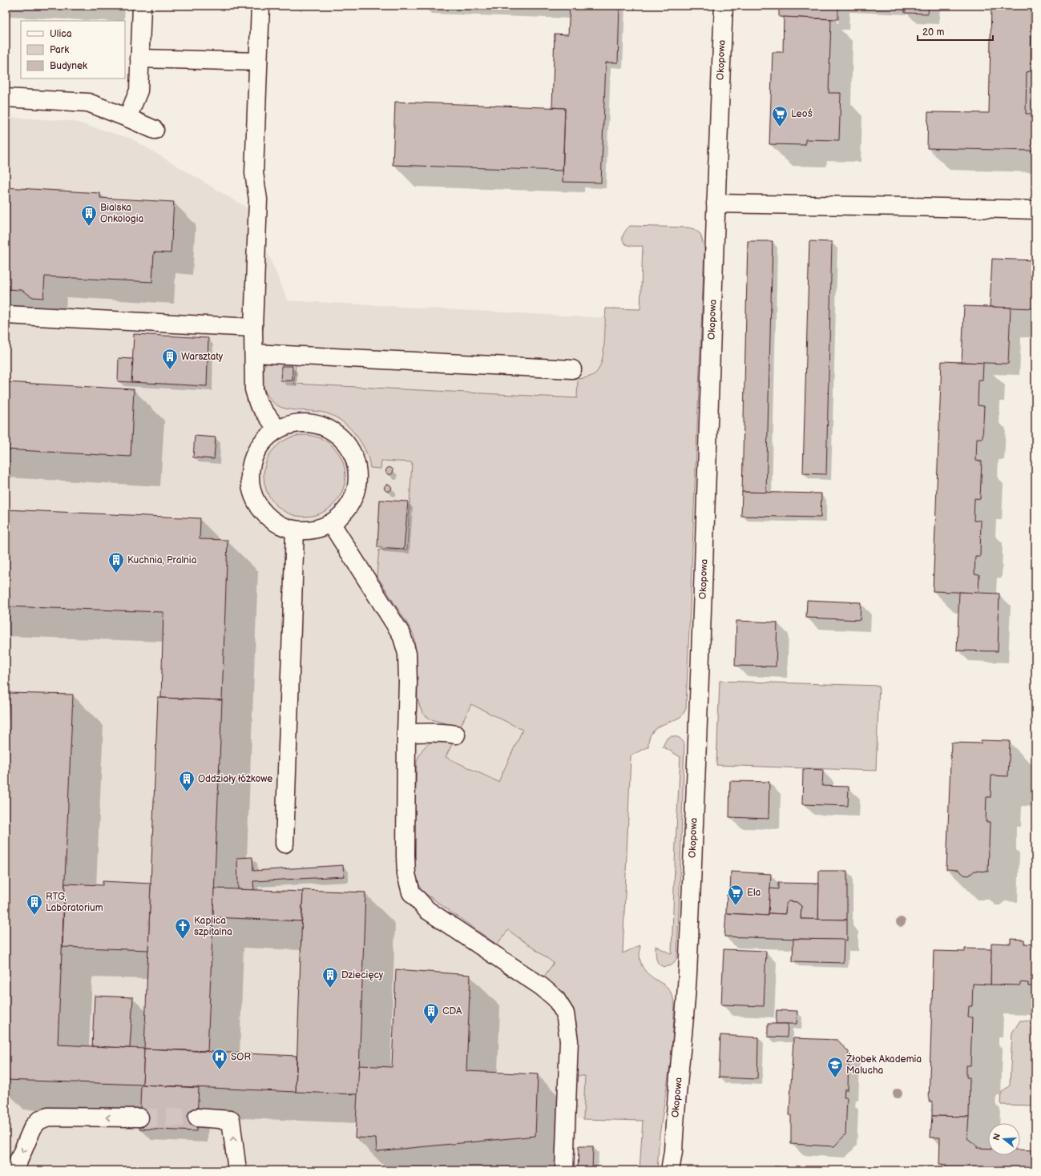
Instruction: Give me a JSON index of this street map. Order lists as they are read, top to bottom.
{
  "streets": {
    "street": ["Okopowa"]
  },
  "places": {
    "supermarket": ["Leoś", "Ela"],
    "building": [
      "Bialska Onkologia",
      "Warsztaty",
      "Kuchnia, Pralnia",
      "Oddziały łóżkowe",
      "RTG, Laboratorium",
      "Dziecięcy",
      "CDA"
    ],
    "church": ["Kaplica szpitalna"],
    "hospital": ["SOR"],
    "school or university": ["Żłobek Akademia Malucha"]
  },
  "legend": ["Ulica", "Park", "Budynek"],
  "scale_bar": "20 m",
  "north": "left"
}
